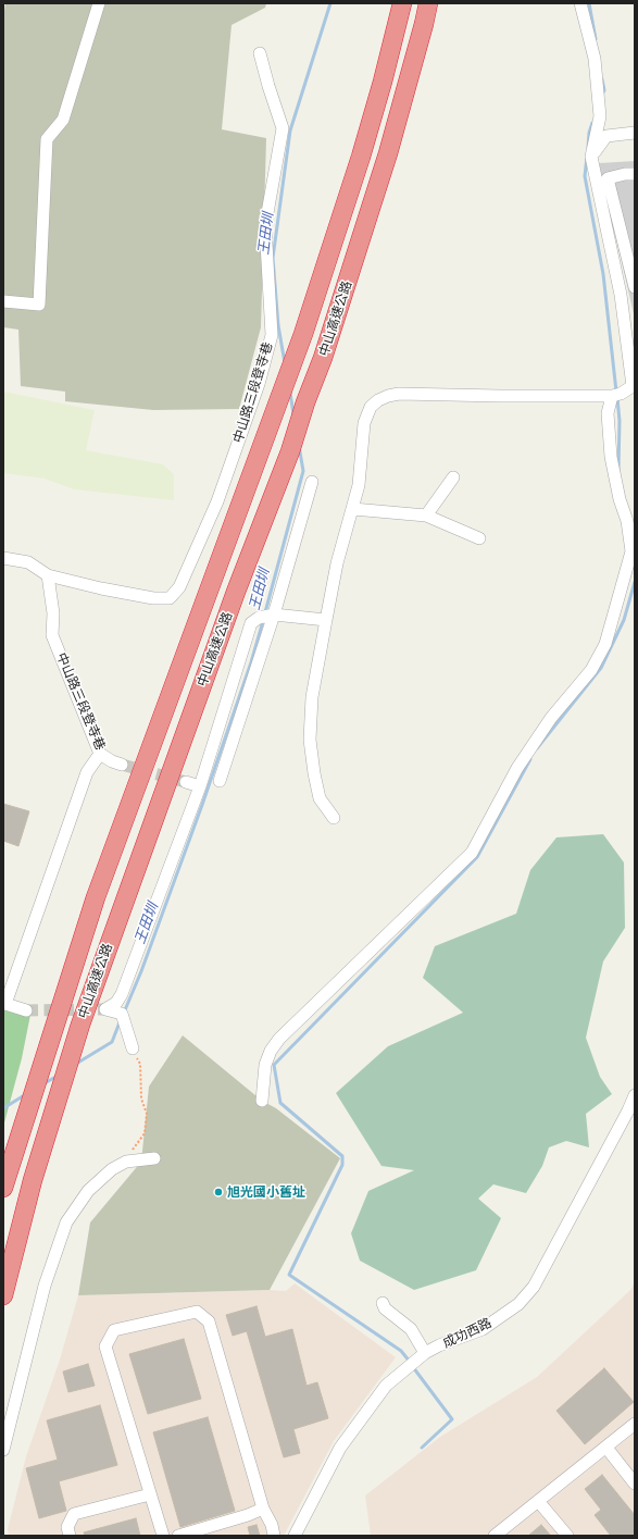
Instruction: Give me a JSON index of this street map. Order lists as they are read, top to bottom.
{
  "streets": {
    "highway": ["中山高速公路"],
    "street": ["中山路三段登寺巷", "成功西路"]
  },
  "water": ["王田圳"],
  "places": ["旭光國小舊址"]
}
